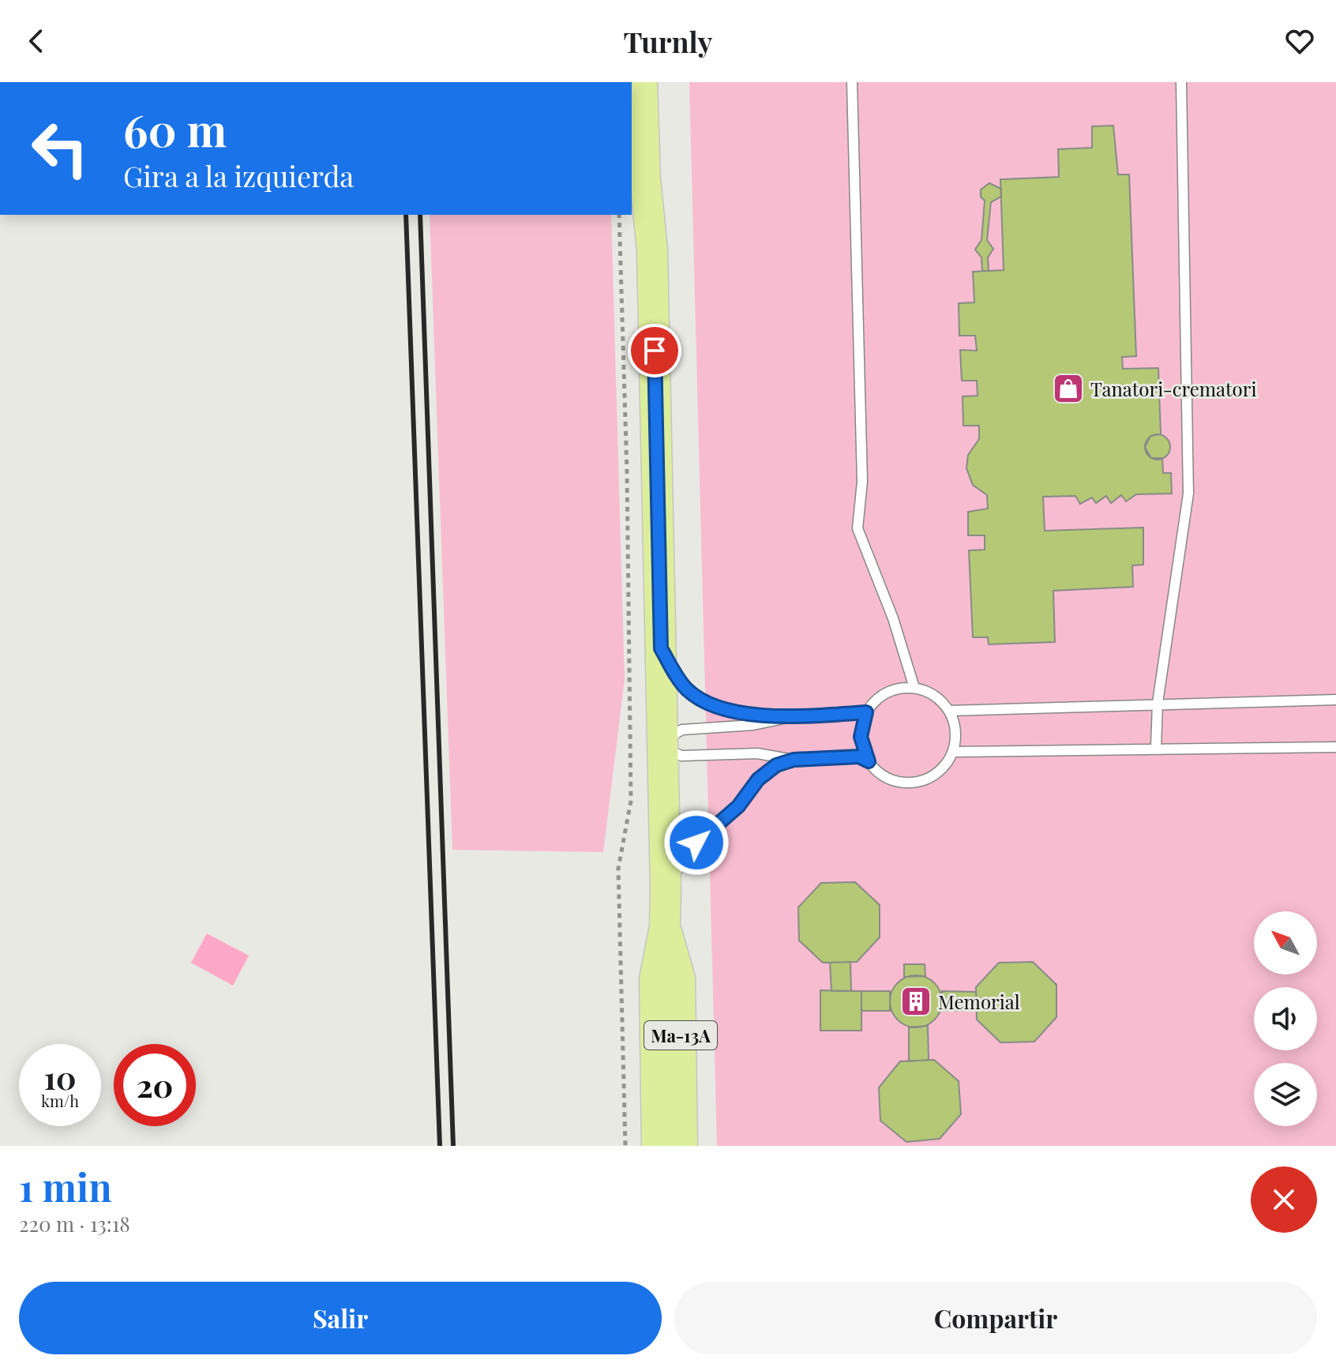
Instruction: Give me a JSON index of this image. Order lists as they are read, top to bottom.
{
  "streets": {
    "main road": ["Ma-13A"]
  },
  "places": {
    "shop": ["Tanatori-crematori"],
    "building": ["Memorial"]
  },
  "north": "top left",
  "page": {
    "header": "Turnly",
    "turn": ["60 m", "Gira a la izquierda"],
    "speed": "10 km/h",
    "limit": "20",
    "heading": ["1 min", "220 m · 13:18"],
    "buttons": ["Salir", "Compartir"]
  }
}
